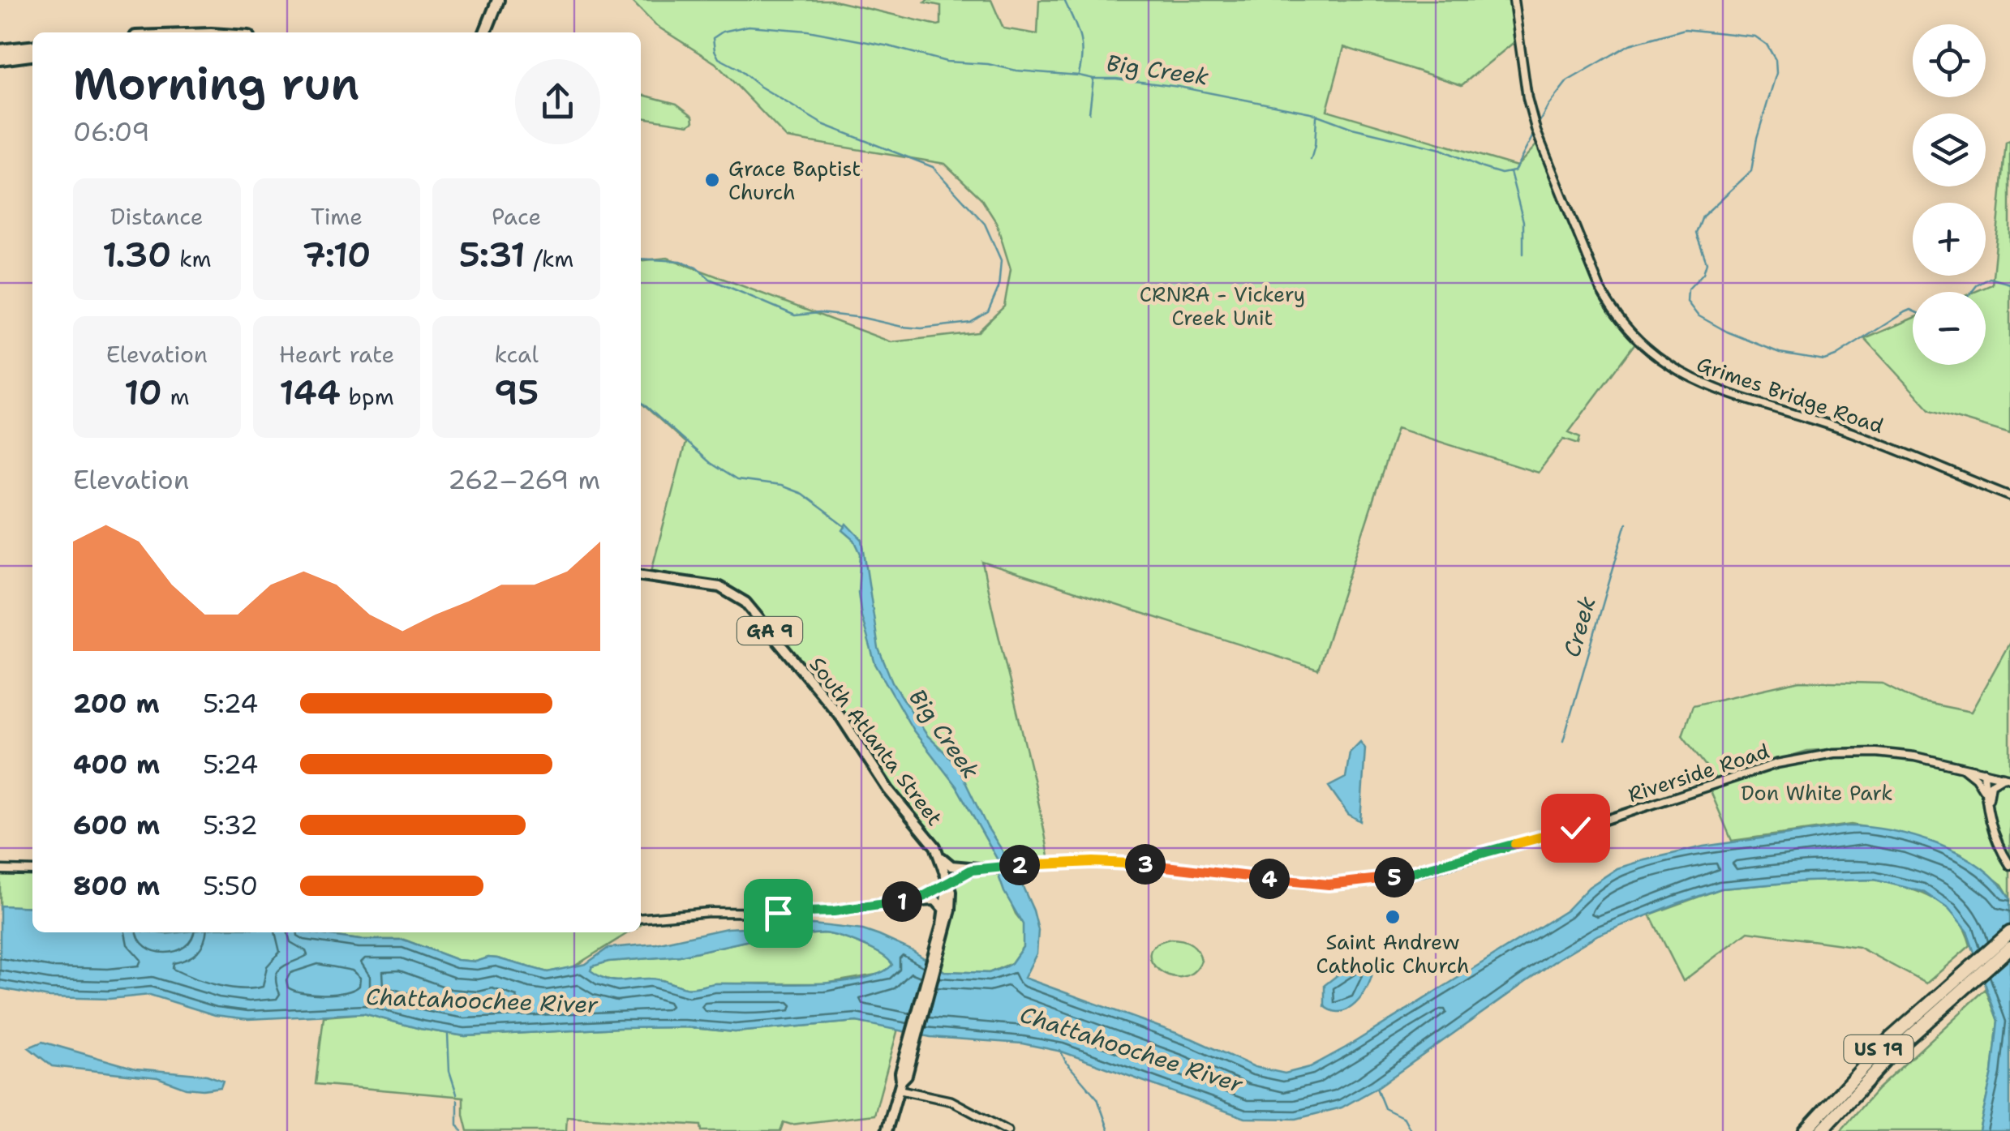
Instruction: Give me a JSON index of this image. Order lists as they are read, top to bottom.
{
  "streets": {
    "highway": ["US 19"],
    "main road": ["GA 9", "South Atlanta Street"],
    "street": ["Grimes Bridge Road", "Riverside Road"]
  },
  "crossings": [
    ["GA 9", "South Atlanta Street"],
    ["South Atlanta Street", "Riverside Road"]
  ],
  "water": ["Big Creek", "Creek", "Chattahoochee River"],
  "parks": ["CRNRA - Vickery Creek Unit", "Don White Park"],
  "places": ["Grace Baptist Church", "Saint Andrew Catholic Church"],
  "page": {
    "map_buttons": ["+", "−"],
    "heading": ["Morning run", "06:09"],
    "stats": [
      ["Distance", "1.30 km"],
      ["Time", "7:10"],
      ["Pace", "5:31 /km"],
      ["Elevation", "10 m"],
      ["Heart rate", "144 bpm"],
      ["kcal", "95"]
    ],
    "chart": ["Elevation", "262–269 m"],
    "list": [
      {
        "name": "200 m",
        "note": "5:24"
      },
      {
        "name": "400 m",
        "note": "5:24"
      },
      {
        "name": "600 m",
        "note": "5:32"
      },
      {
        "name": "800 m",
        "note": "5:50"
      }
    ],
    "pins": [
      "3",
      "2",
      "5",
      "4",
      "1"
    ]
  }
}
